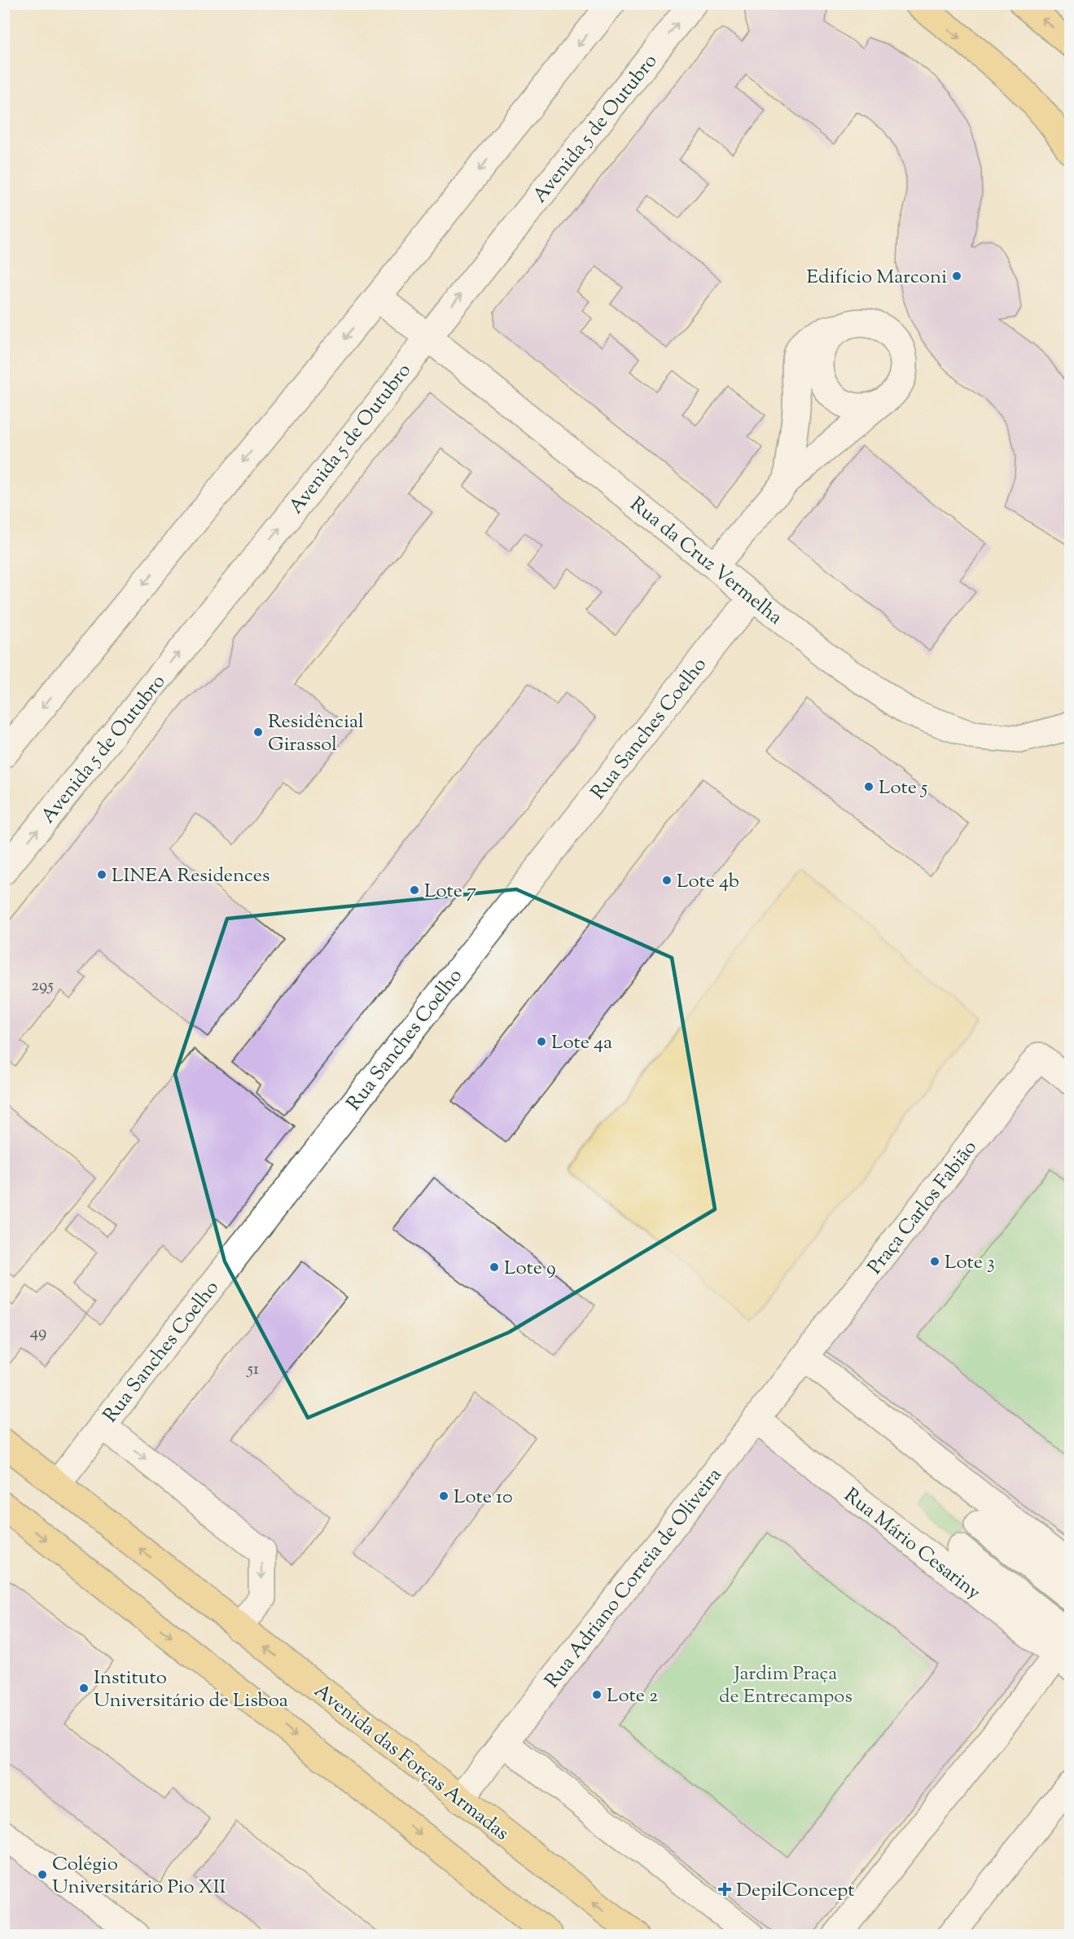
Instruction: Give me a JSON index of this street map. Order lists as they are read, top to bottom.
{
  "streets": {
    "main road": ["Avenida das Forças Armadas"],
    "street": [
      "Avenida 5 de Outubro",
      "Rua da Cruz Vermelha",
      "Rua Sanches Coelho",
      "Praça Carlos Fabião",
      "Rua Mário Cesariny",
      "Rua Adriano Correia de Oliveira"
    ]
  },
  "crossings": [
    ["Avenida 5 de Outubro", "Rua da Cruz Vermelha"],
    ["Rua da Cruz Vermelha", "Rua Sanches Coelho"],
    ["Rua Sanches Coelho", "Avenida das Forças Armadas"],
    ["Praça Carlos Fabião", "Rua Adriano Correia de Oliveira"],
    ["Rua Mário Cesariny", "Rua Adriano Correia de Oliveira"],
    ["Rua Adriano Correia de Oliveira", "Avenida das Forças Armadas"]
  ],
  "parks": ["Jardim Praça de Entrecampos"],
  "places": {
    "other": [
      "Edifício Marconi",
      "Residêncial Girassol",
      "Lote 5",
      "LINEA Residences",
      "Lote 4b",
      "Lote 7",
      "Lote 4a",
      "Lote 3",
      "Lote 9",
      "Lote 10",
      "Instituto Universitário de Lisboa",
      "Lote 2",
      "Colégio Universitário Pio XII"
    ],
    "health": ["DepilConcept"]
  },
  "house_numbers": ["295", "49", "51"]
}
